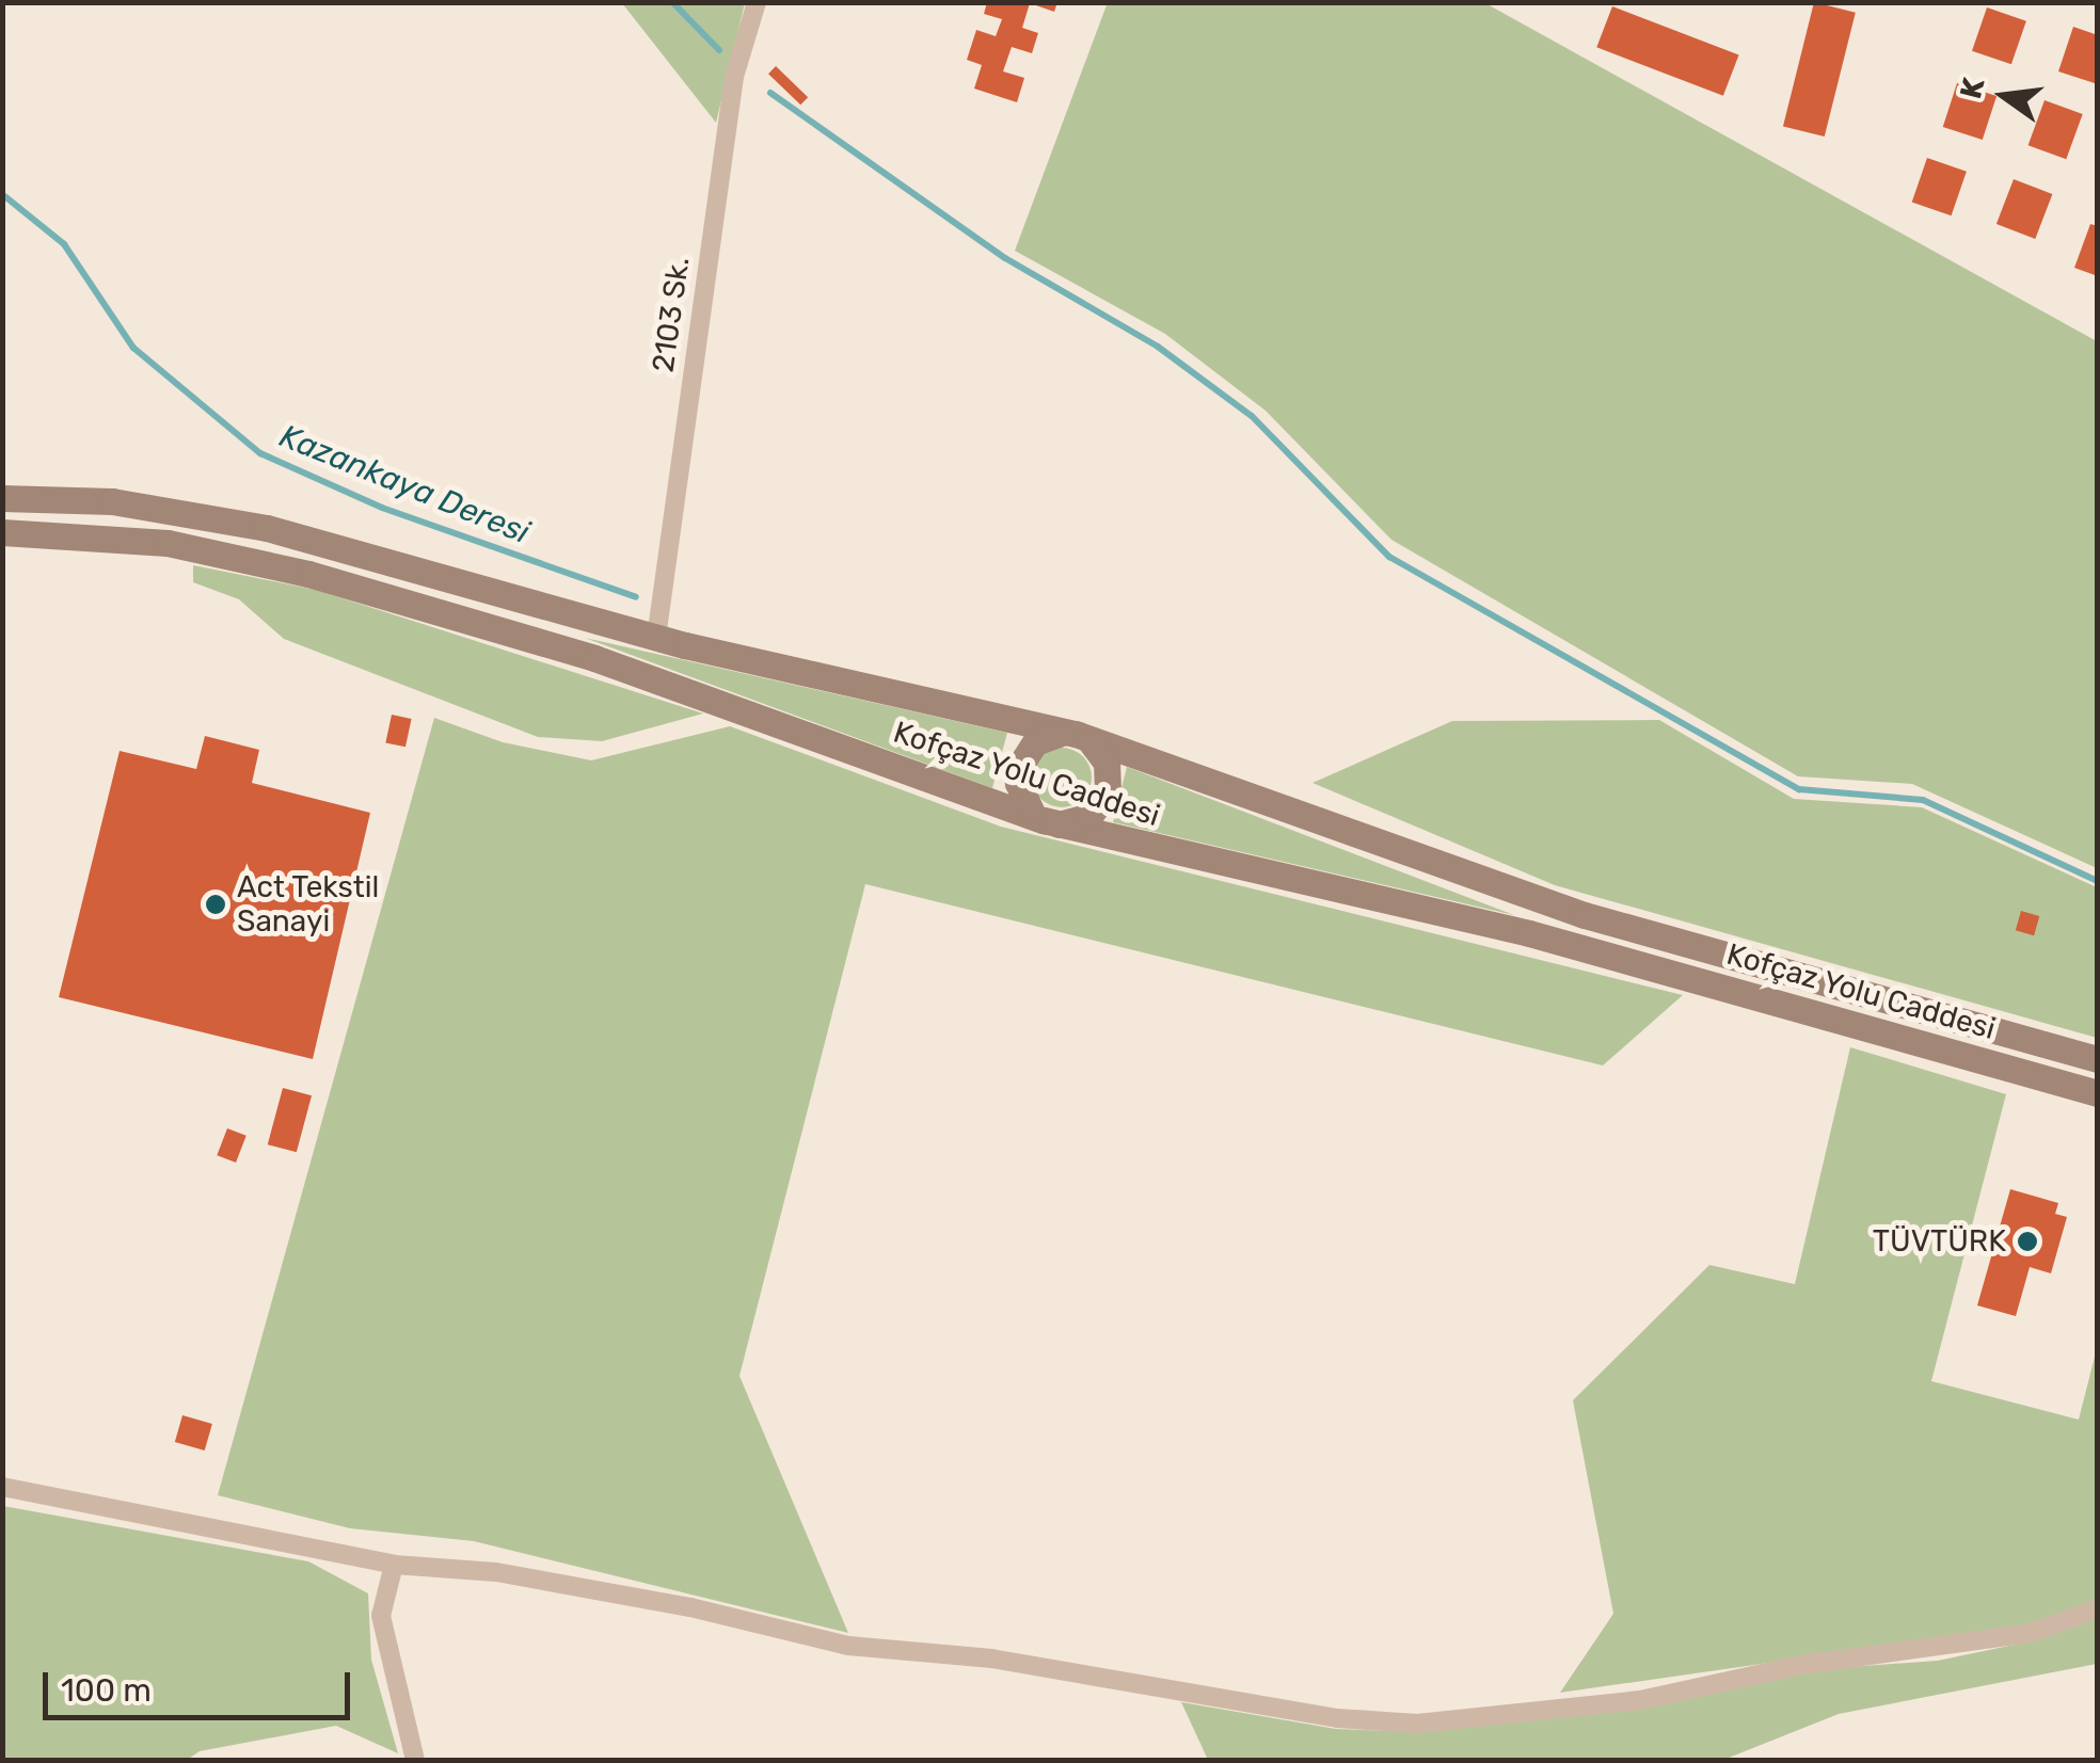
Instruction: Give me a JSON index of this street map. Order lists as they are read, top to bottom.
{
  "streets": {
    "main road": ["Kofçaz Yolu Caddesi"],
    "street": ["2103 Sk."]
  },
  "crossings": [
    ["2103 Sk.", "Kofçaz Yolu Caddesi"]
  ],
  "water": ["Kazankaya Deresi"],
  "places": ["Act Tekstil Sanayi", "TÜVTÜRK"],
  "scale_bar": "100 m",
  "north": "left"
}
